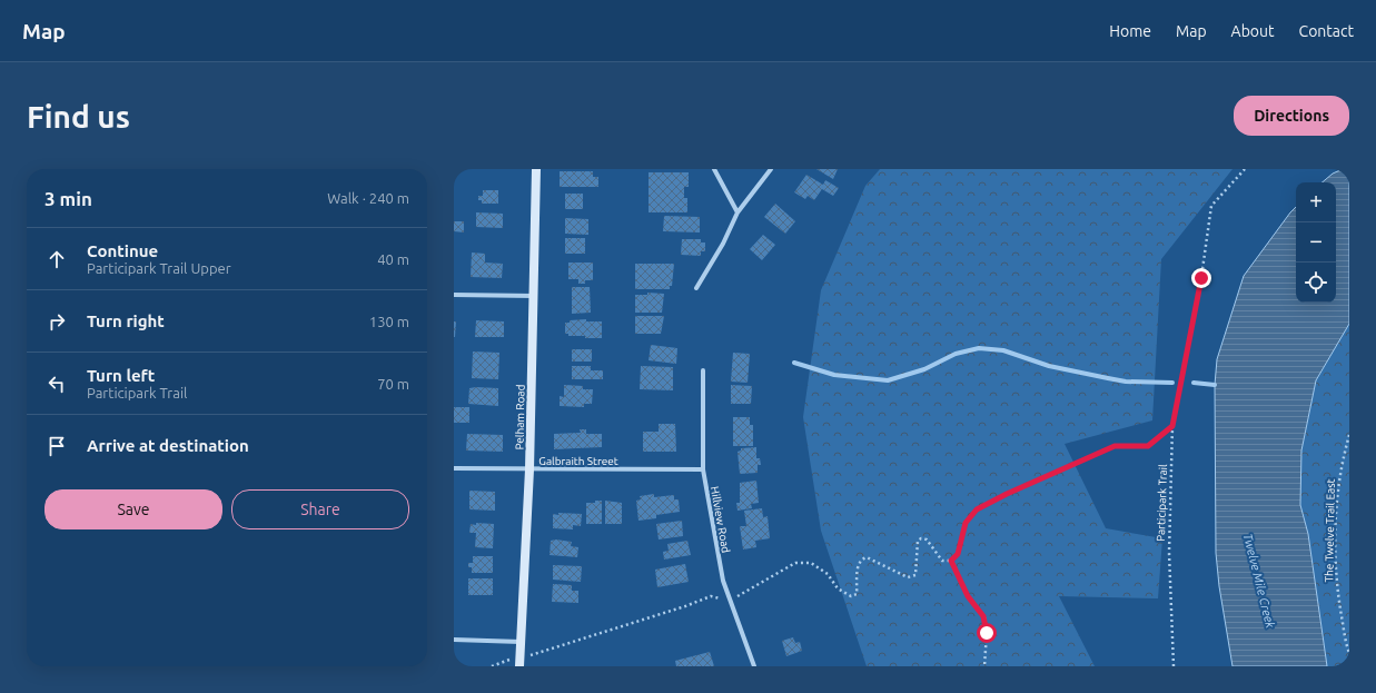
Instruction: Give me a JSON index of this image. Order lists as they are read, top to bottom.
{
  "streets": {
    "main road": ["Pelham Road"],
    "street": ["Galbraith Street", "Hillview Road"],
    "path": ["Participark Trail", "The Twelve Trail East"]
  },
  "crossings": [
    ["Pelham Road", "Galbraith Street"],
    ["Galbraith Street", "Hillview Road"]
  ],
  "water": ["Twelve Mile Creek"],
  "page": {
    "header": "Map",
    "nav": [
      "Home",
      "Map",
      "About",
      "Contact"
    ],
    "buttons": [
      "Directions",
      ["Save", "Share"]
    ],
    "title": "Find us",
    "heading": ["3 min", "Walk · 240 m"],
    "map_buttons": ["+", "−"],
    "list": [
      ["Continue", "Participark Trail Upper", "40 m"],
      ["Turn right", "130 m"],
      ["Turn left", "Participark Trail", "70 m"],
      "Arrive at destination"
    ]
  }
}
